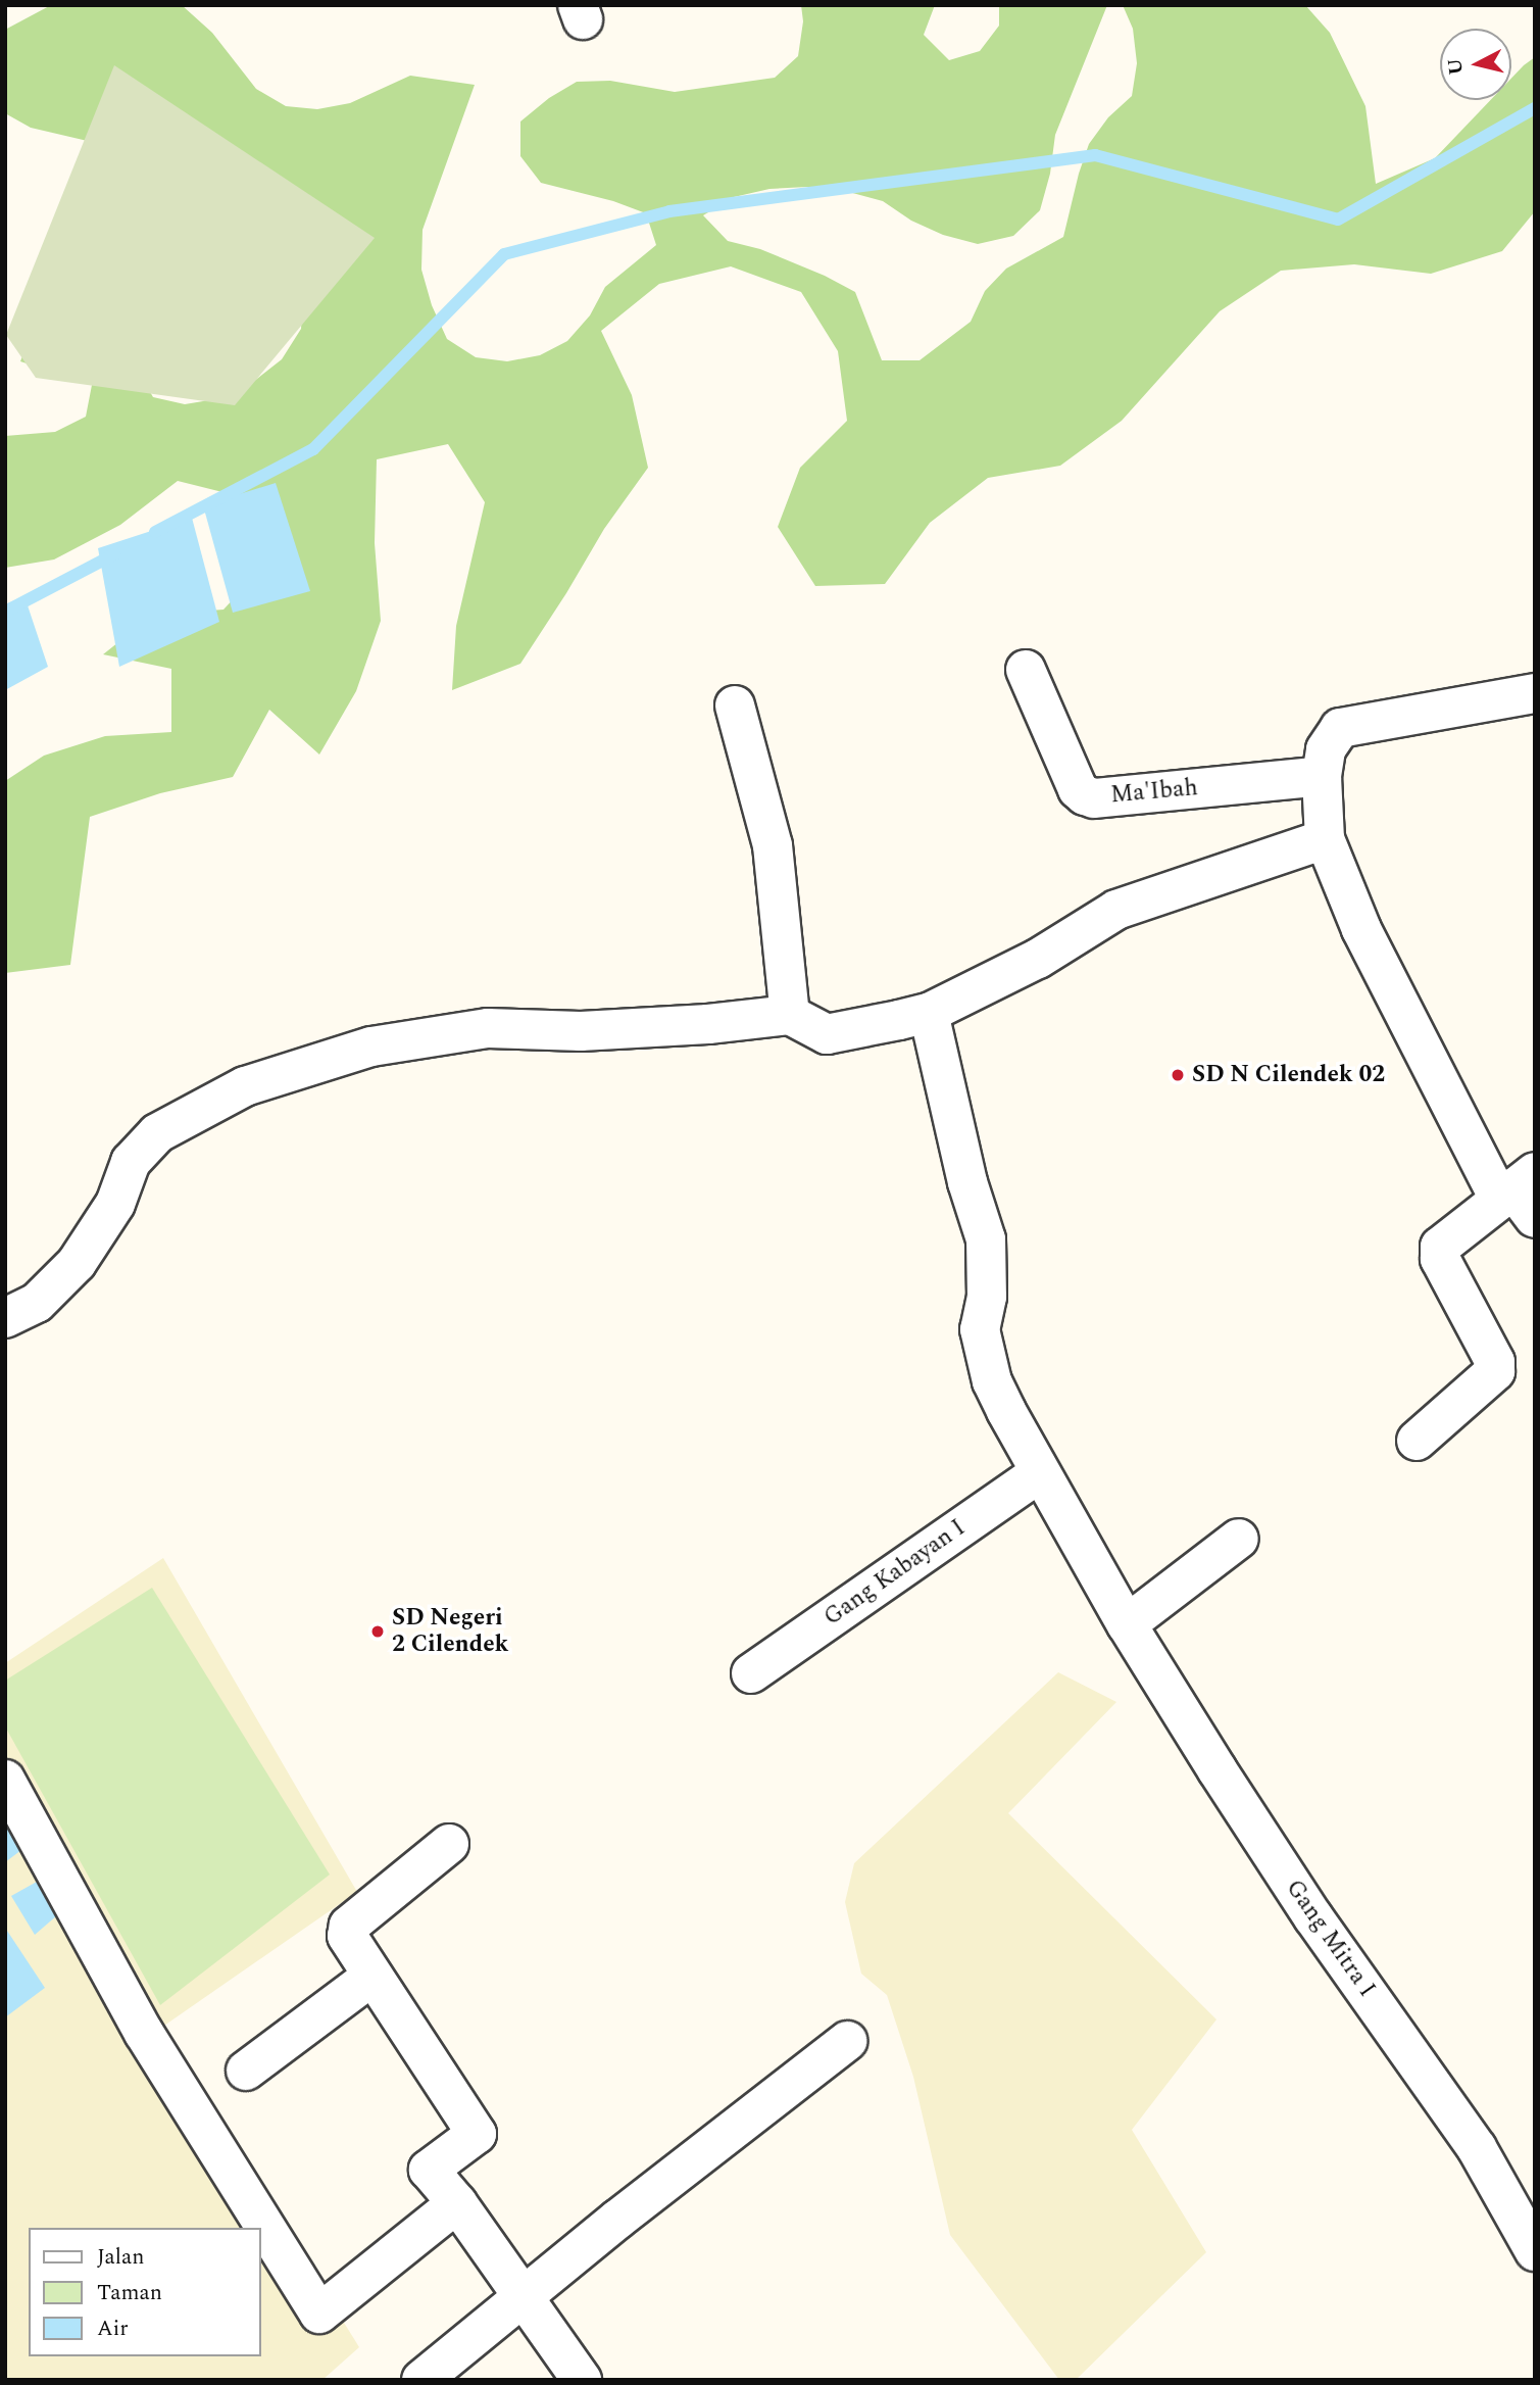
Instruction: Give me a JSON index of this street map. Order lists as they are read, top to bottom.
{
  "streets": {
    "street": ["Ma'Ibah", "Gang Kabayan I", "Gang Mitra I"]
  },
  "crossings": [
    ["Gang Kabayan I", "Gang Mitra I"]
  ],
  "places": ["SD N Cilendek 02", "SD Negeri 2 Cilendek"],
  "legend": ["Jalan", "Taman", "Air"],
  "north": "left"
}
